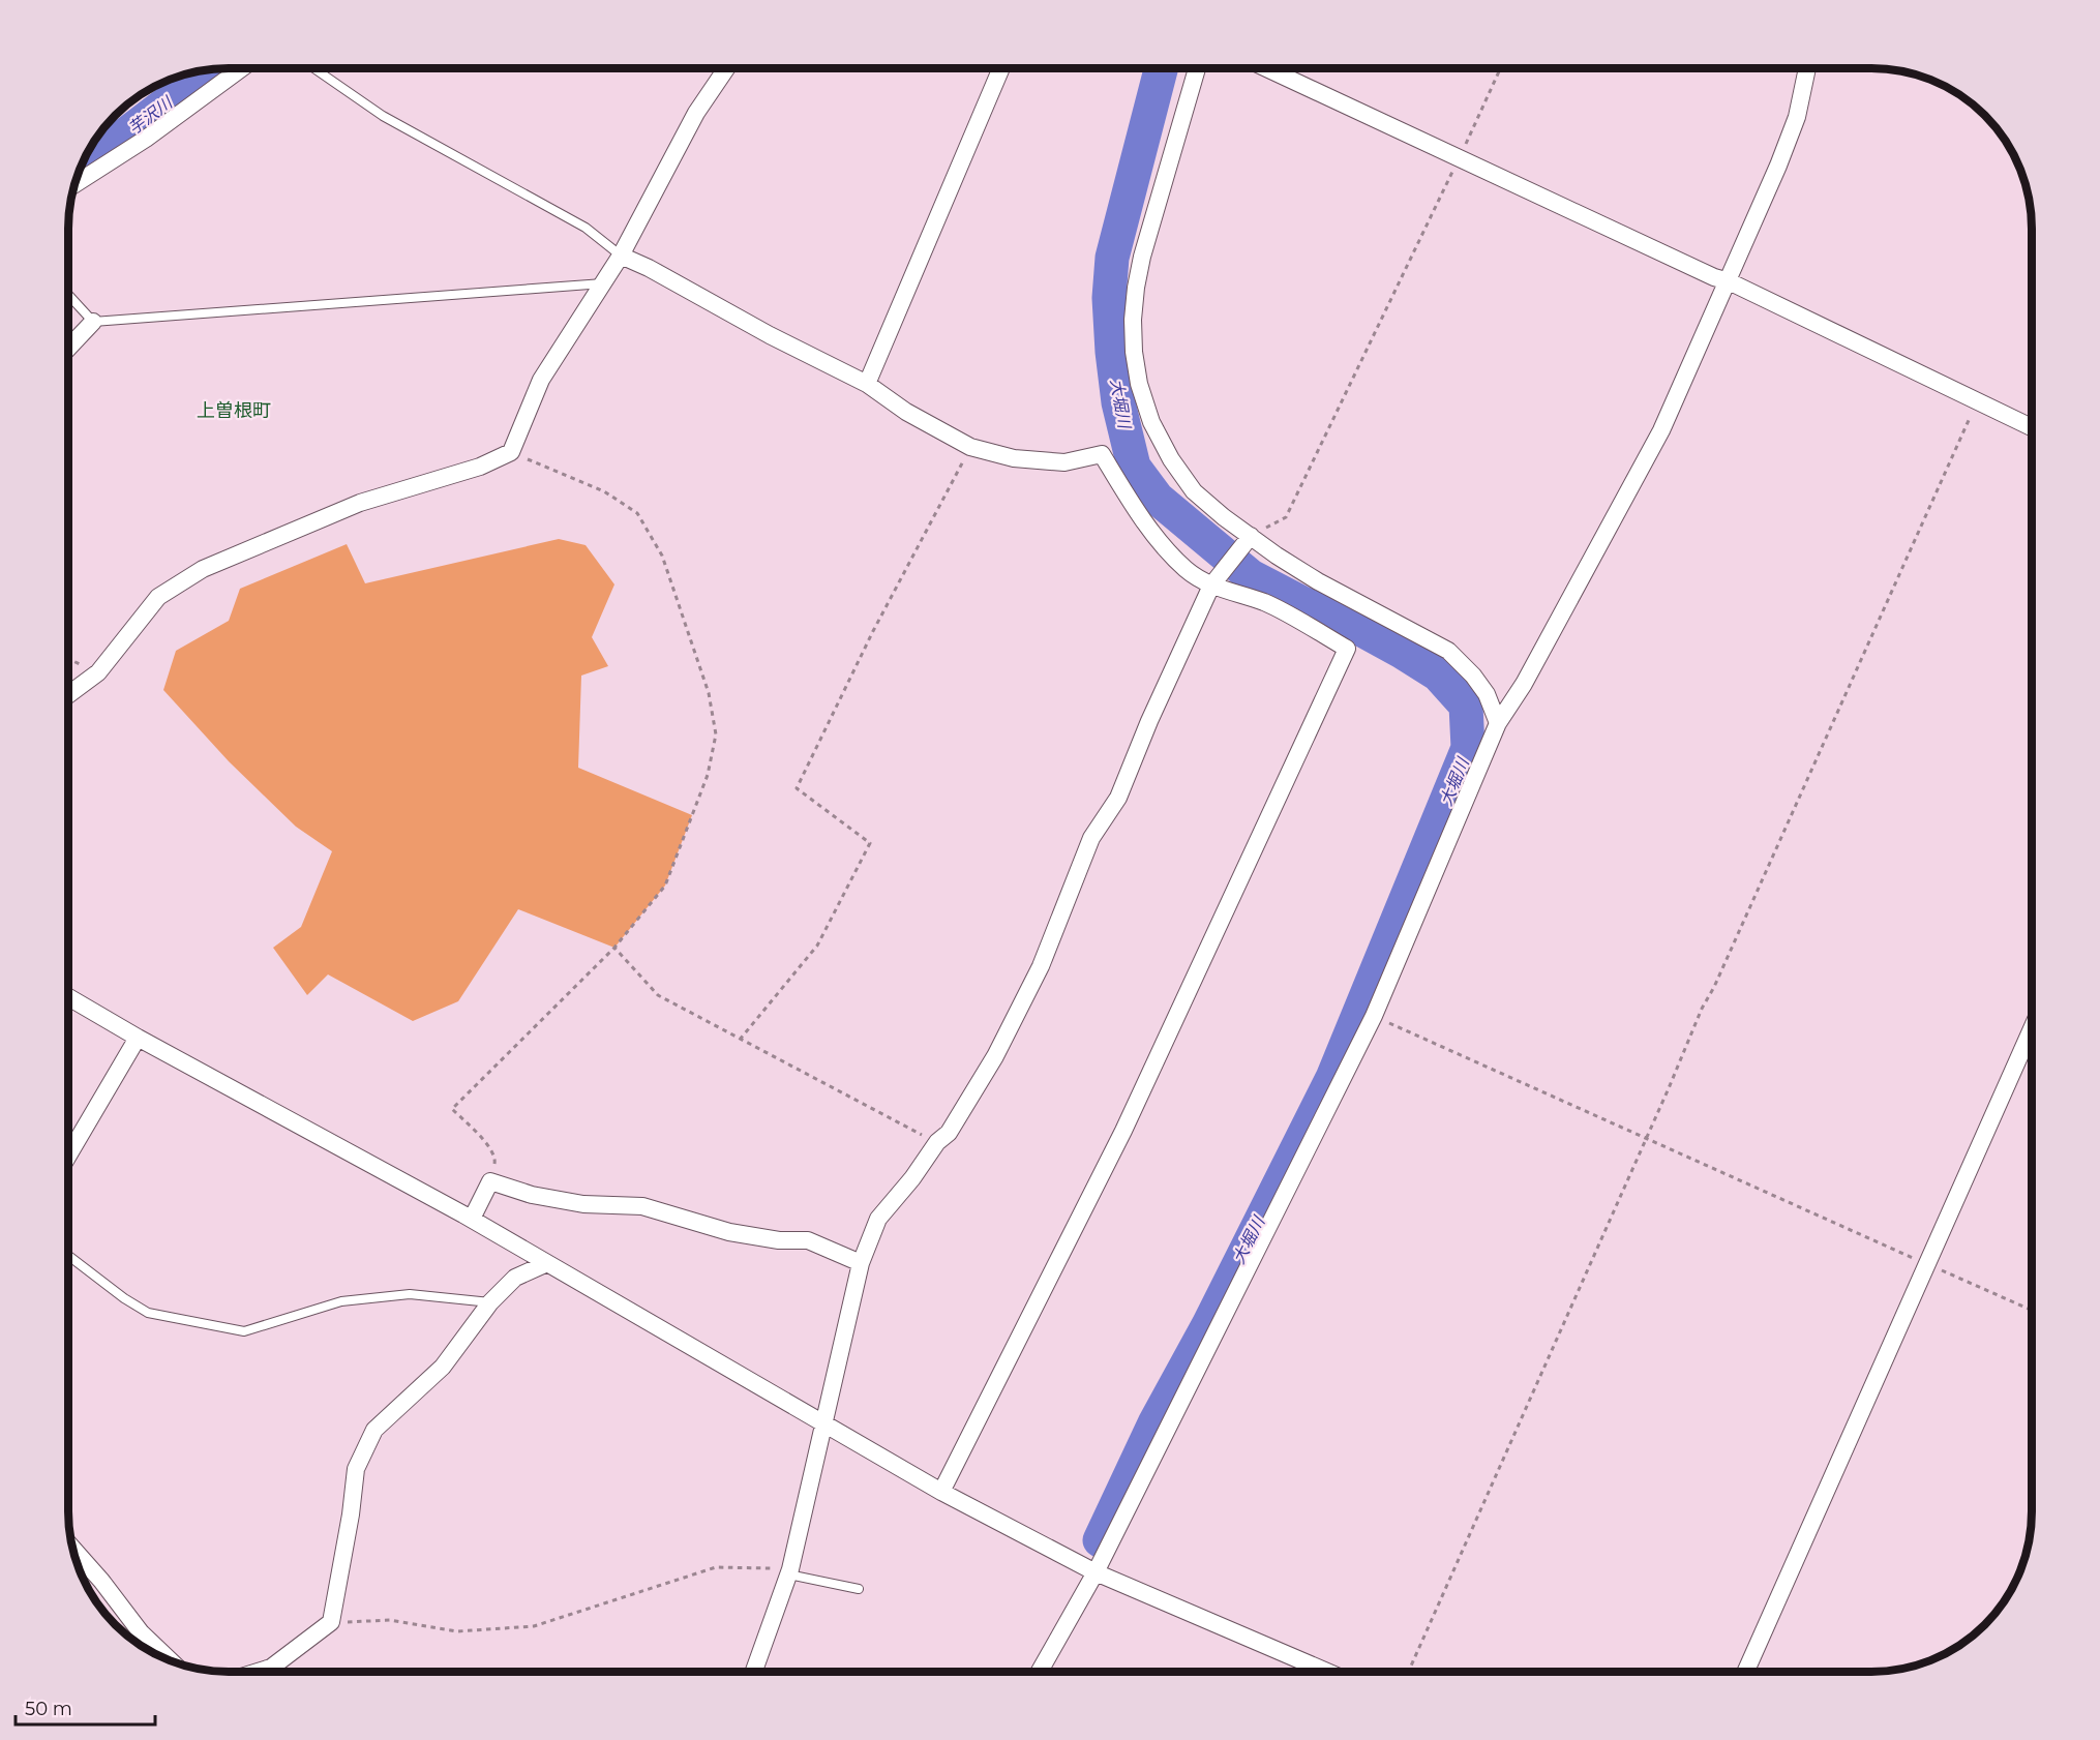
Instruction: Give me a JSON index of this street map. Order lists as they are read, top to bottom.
{
  "districts": ["上曽根町"],
  "water": ["芋沢川", "大堀川"],
  "scale_bar": "50 m"
}
